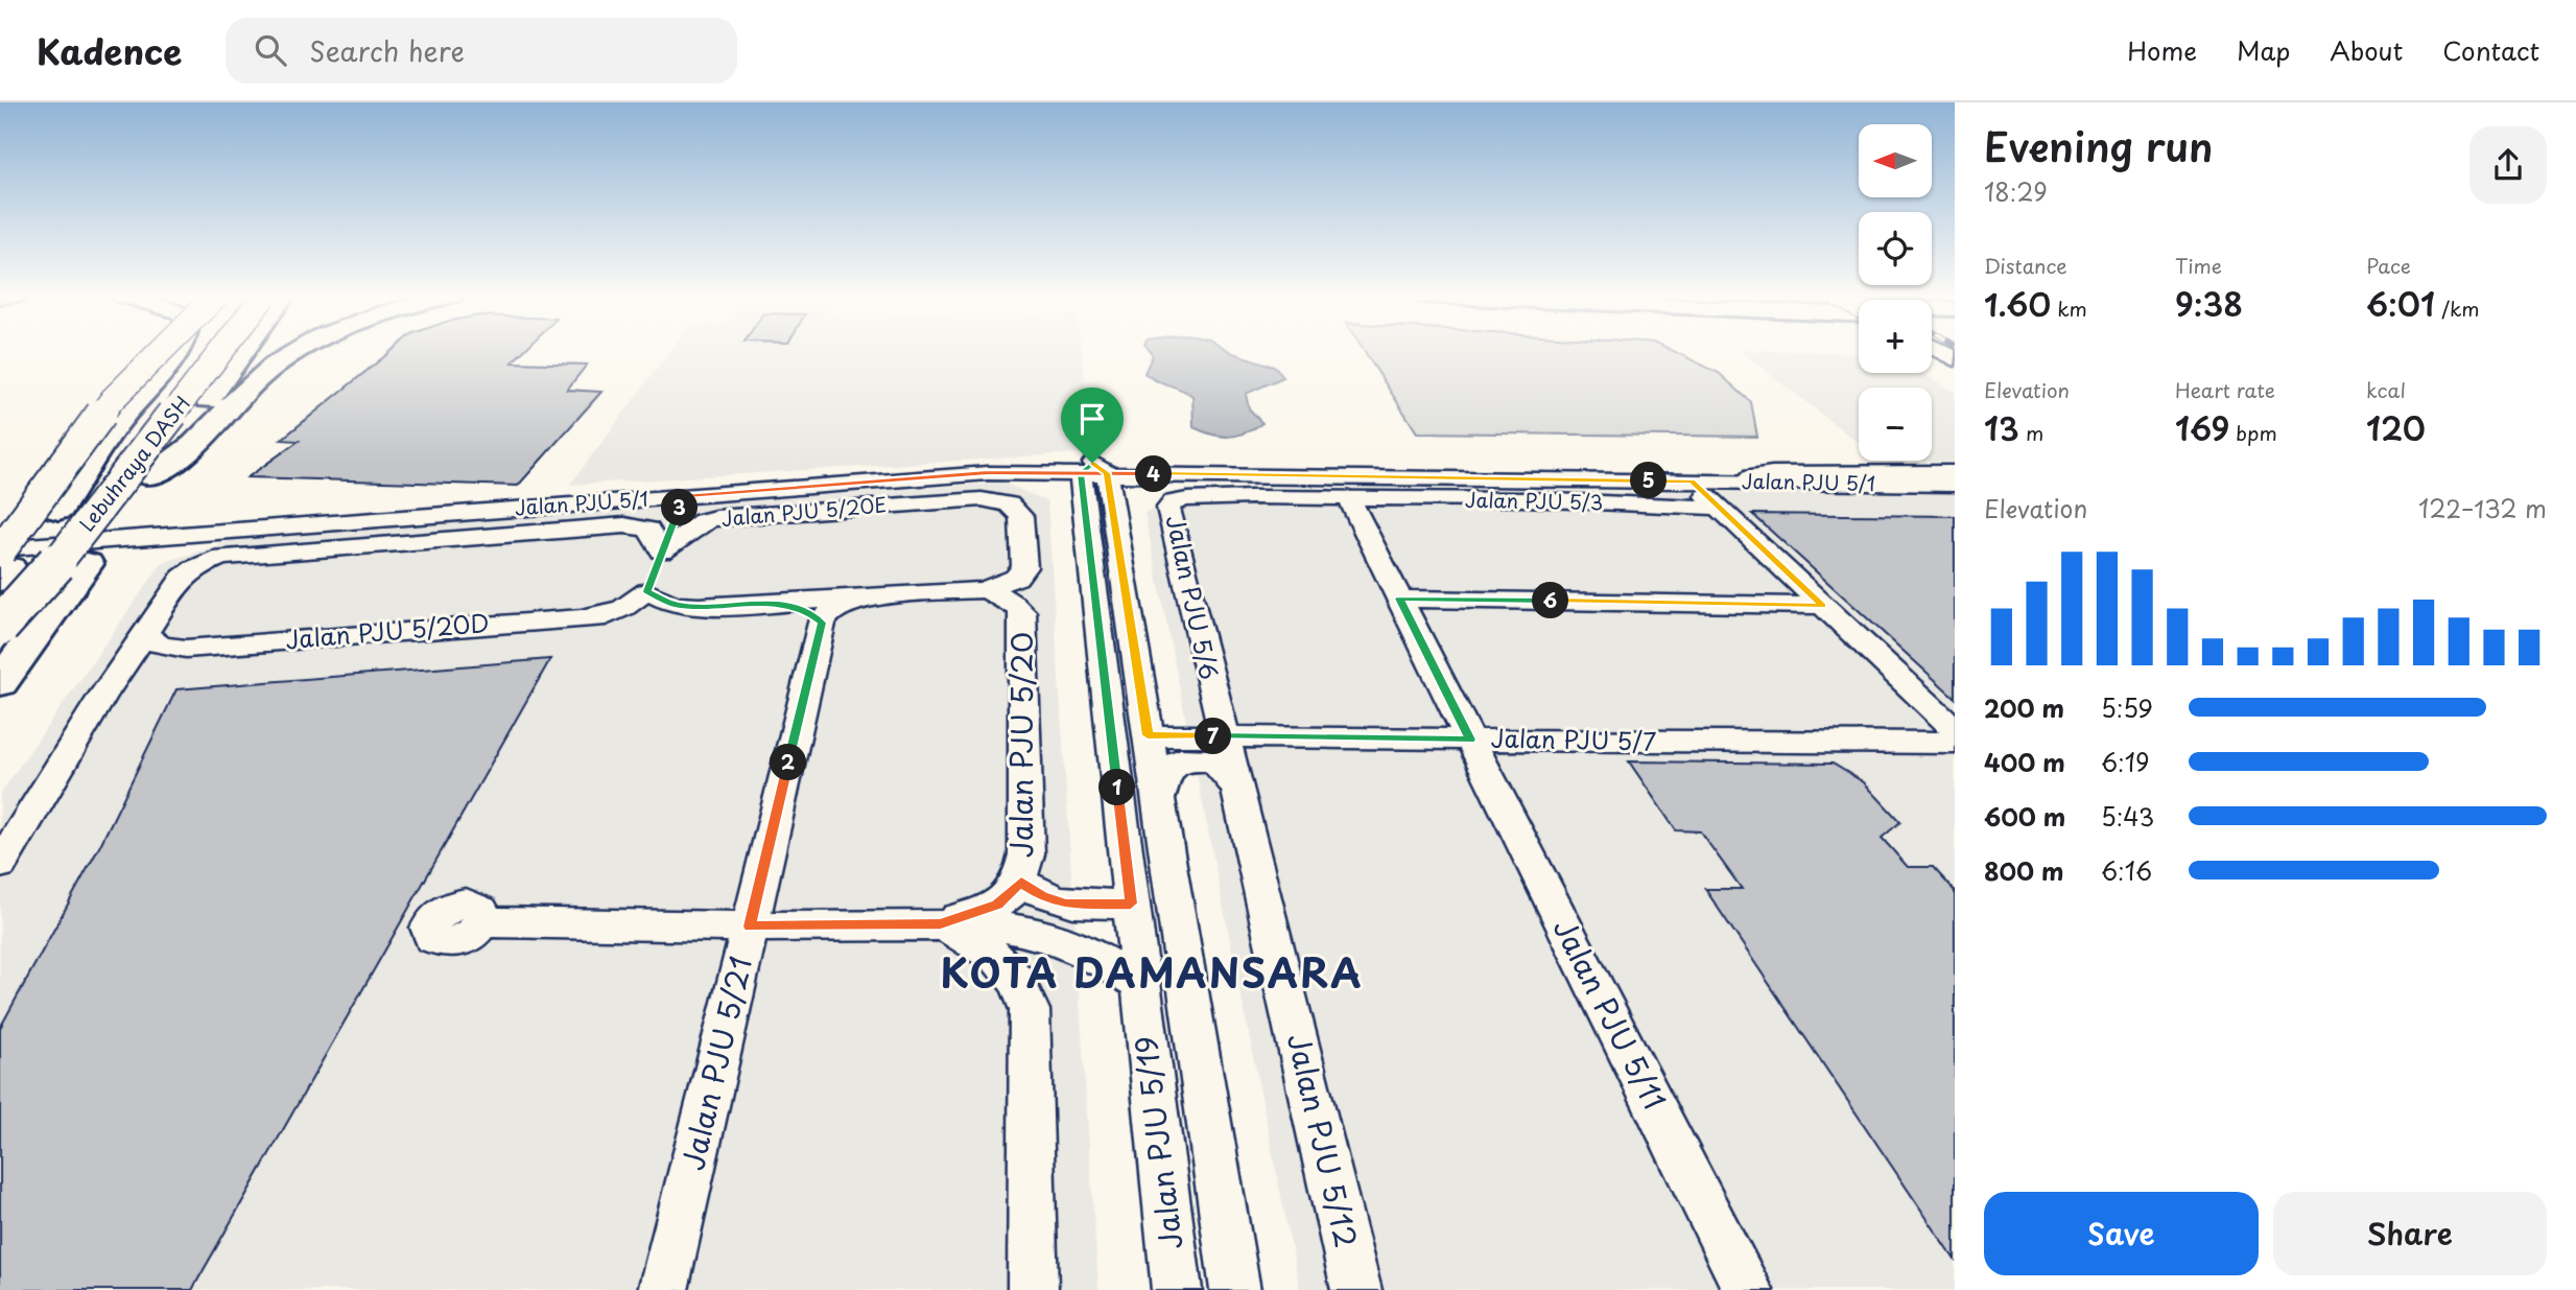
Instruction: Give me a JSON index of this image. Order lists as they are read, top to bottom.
{
  "streets": {
    "highway": ["Lebuhraya DASH"],
    "street": [
      "Jalan PJU 5/1",
      "Jalan PJU 5/3",
      "Jalan PJU 5/20E",
      "Jalan PJU 5/6",
      "Jalan PJU 5/20D",
      "Jalan PJU 5/7",
      "Jalan PJU 5/20",
      "Jalan PJU 5/11",
      "Jalan PJU 5/21",
      "Jalan PJU 5/12",
      "Jalan PJU 5/19"
    ]
  },
  "crossings": [
    ["Lebuhraya DASH", "Jalan PJU 5/1"],
    ["Jalan PJU 5/1", "Jalan PJU 5/19"],
    ["Jalan PJU 5/3", "Jalan PJU 5/6"],
    ["Jalan PJU 5/3", "Jalan PJU 5/11"],
    ["Jalan PJU 5/20E", "Jalan PJU 5/20D"],
    ["Jalan PJU 5/20E", "Jalan PJU 5/20"],
    ["Jalan PJU 5/6", "Jalan PJU 5/7"],
    ["Jalan PJU 5/6", "Jalan PJU 5/11"],
    ["Jalan PJU 5/6", "Jalan PJU 5/12"],
    ["Jalan PJU 5/20D", "Jalan PJU 5/20"],
    ["Jalan PJU 5/7", "Jalan PJU 5/11"],
    ["Jalan PJU 5/7", "Jalan PJU 5/12"],
    ["Jalan PJU 5/7", "Jalan PJU 5/19"]
  ],
  "districts": ["KOTA DAMANSARA"],
  "north": "left",
  "page": {
    "header": "Kadence",
    "search": "Search here",
    "nav": [
      "Home",
      "Map",
      "About",
      "Contact"
    ],
    "heading": ["Evening run", "18:29"],
    "map_buttons": ["+", "−"],
    "stats": [
      ["Distance", "1.60 km"],
      ["Time", "9:38"],
      ["Pace", "6:01 /km"],
      ["Elevation", "13 m"],
      ["Heart rate", "169 bpm"],
      ["kcal", "120"]
    ],
    "pins": [
      "4",
      "5",
      "3",
      "6",
      "7",
      "2",
      "1"
    ],
    "chart": ["Elevation", "122–132 m"],
    "list": [
      {
        "name": "200 m",
        "note": "5:59"
      },
      {
        "name": "400 m",
        "note": "6:19"
      },
      {
        "name": "600 m",
        "note": "5:43"
      },
      {
        "name": "800 m",
        "note": "6:16"
      }
    ],
    "buttons": ["Save", "Share"]
  }
}
